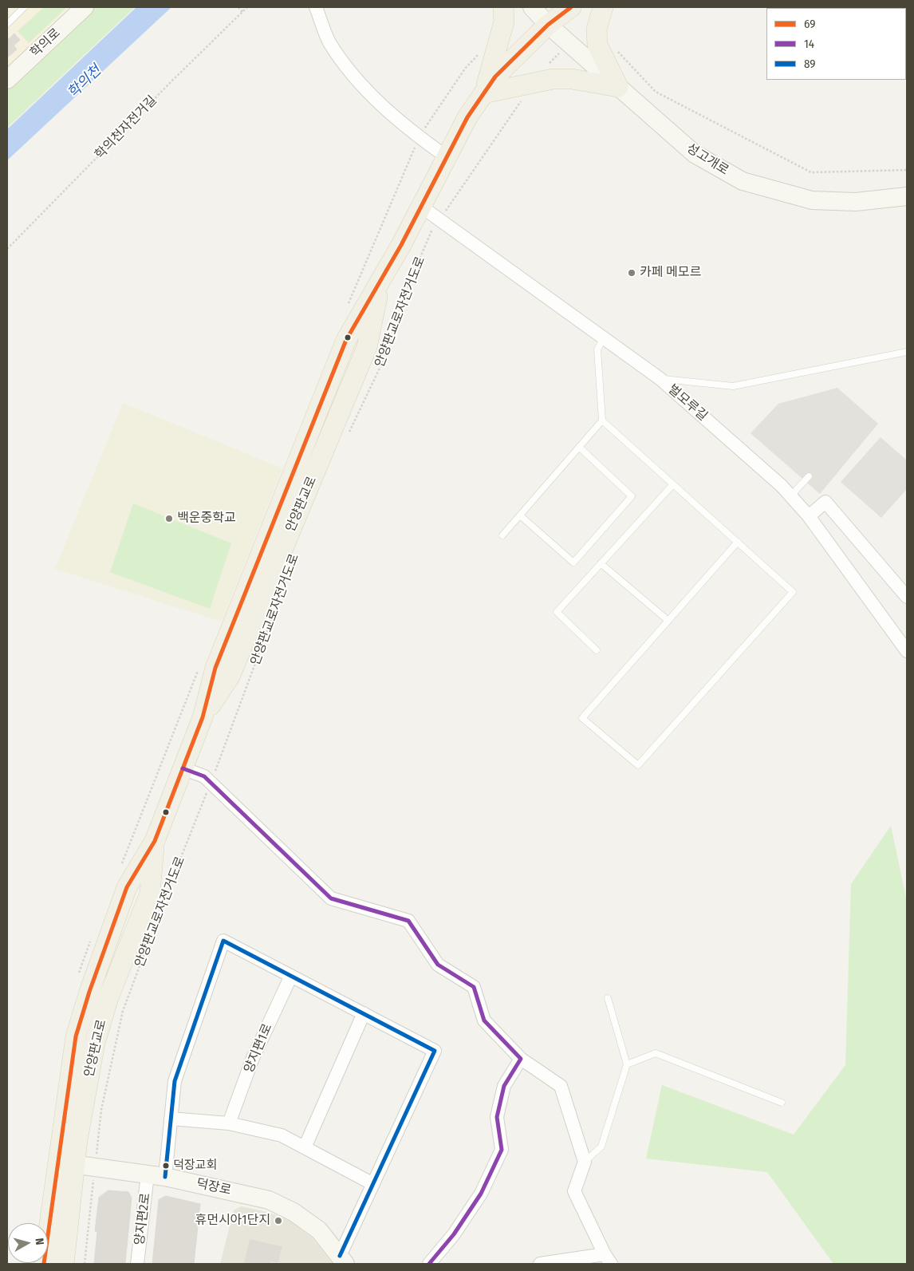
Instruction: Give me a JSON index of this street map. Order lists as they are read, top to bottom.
{
  "streets": {
    "main road": ["안양판교로"],
    "street": [
      "학의로",
      "성고개로",
      "벌모루길",
      "양지편1로",
      "덕장로",
      "양지편2로"
    ],
    "path": ["학의천자전거길", "안양판교로자전거도로"]
  },
  "crossings": [
    ["성고개로", "안양판교로"],
    ["안양판교로자전거도로", "벌모루길"],
    ["안양판교로자전거도로", "덕장로"],
    ["벌모루길", "안양판교로"],
    ["안양판교로", "덕장로"],
    ["덕장로", "양지편2로"]
  ],
  "water": ["학의천"],
  "places": [
    "카페 메모르",
    "백운중학교",
    "덕장교회",
    "휴먼시아1단지"
  ],
  "lines": ["transit line 69", "transit line 14", "transit line 89"],
  "legend": ["69", "14", "89"],
  "north": "right"
}
